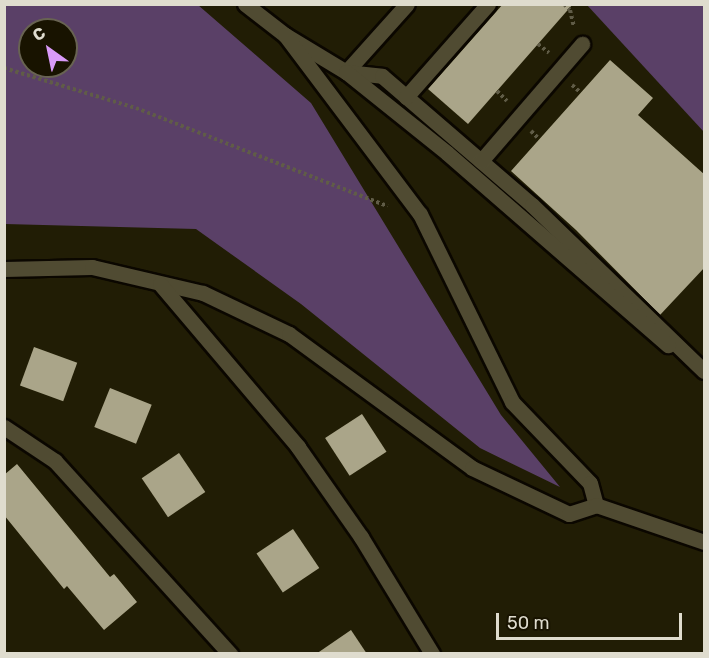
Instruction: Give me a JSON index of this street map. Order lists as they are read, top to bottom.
{
  "scale_bar": "50 m",
  "north": "top left"
}
